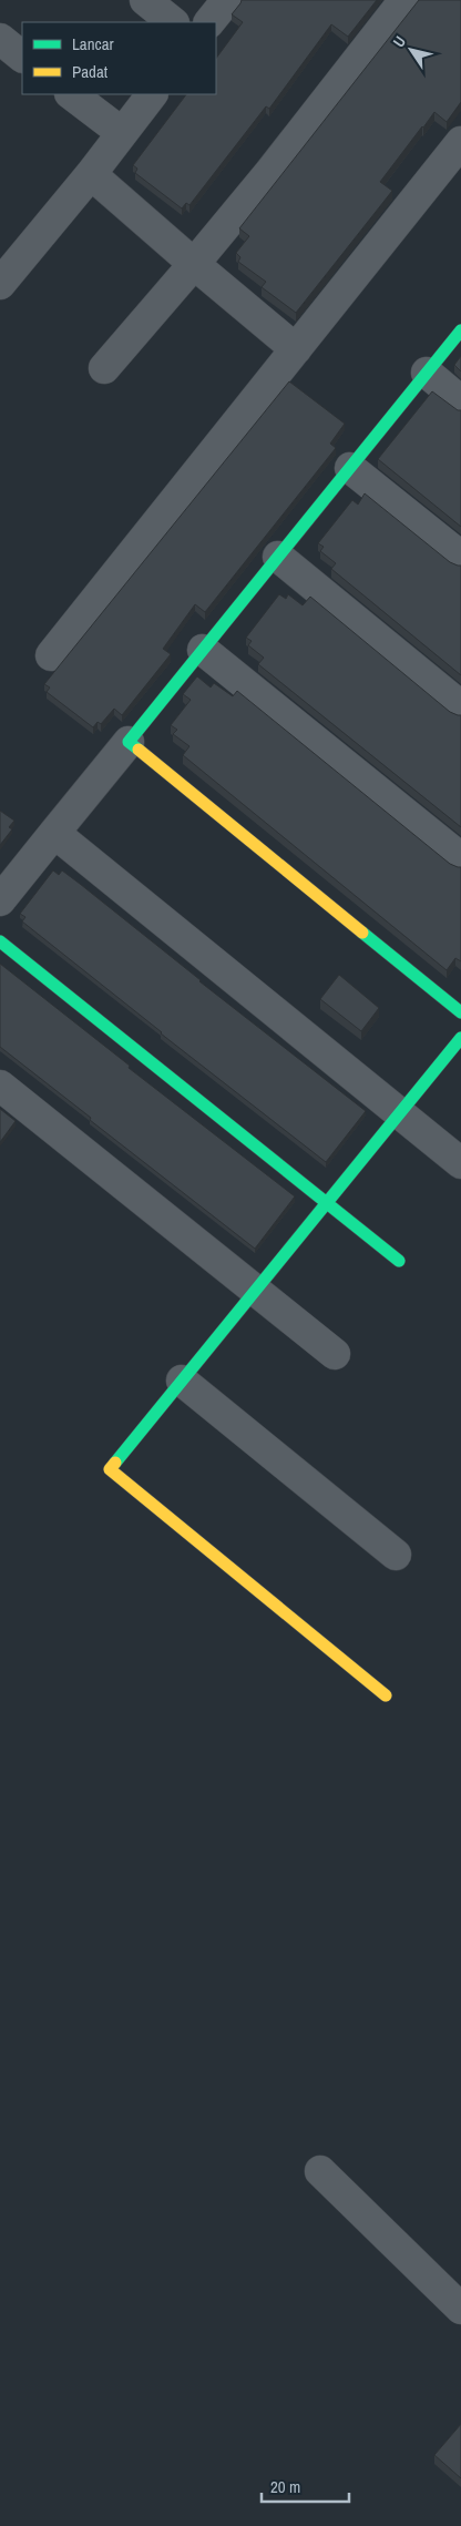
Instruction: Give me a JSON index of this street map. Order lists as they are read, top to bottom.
{
  "legend": ["Lancar", "Padat"],
  "scale_bar": "20 m",
  "north": "top left"
}
